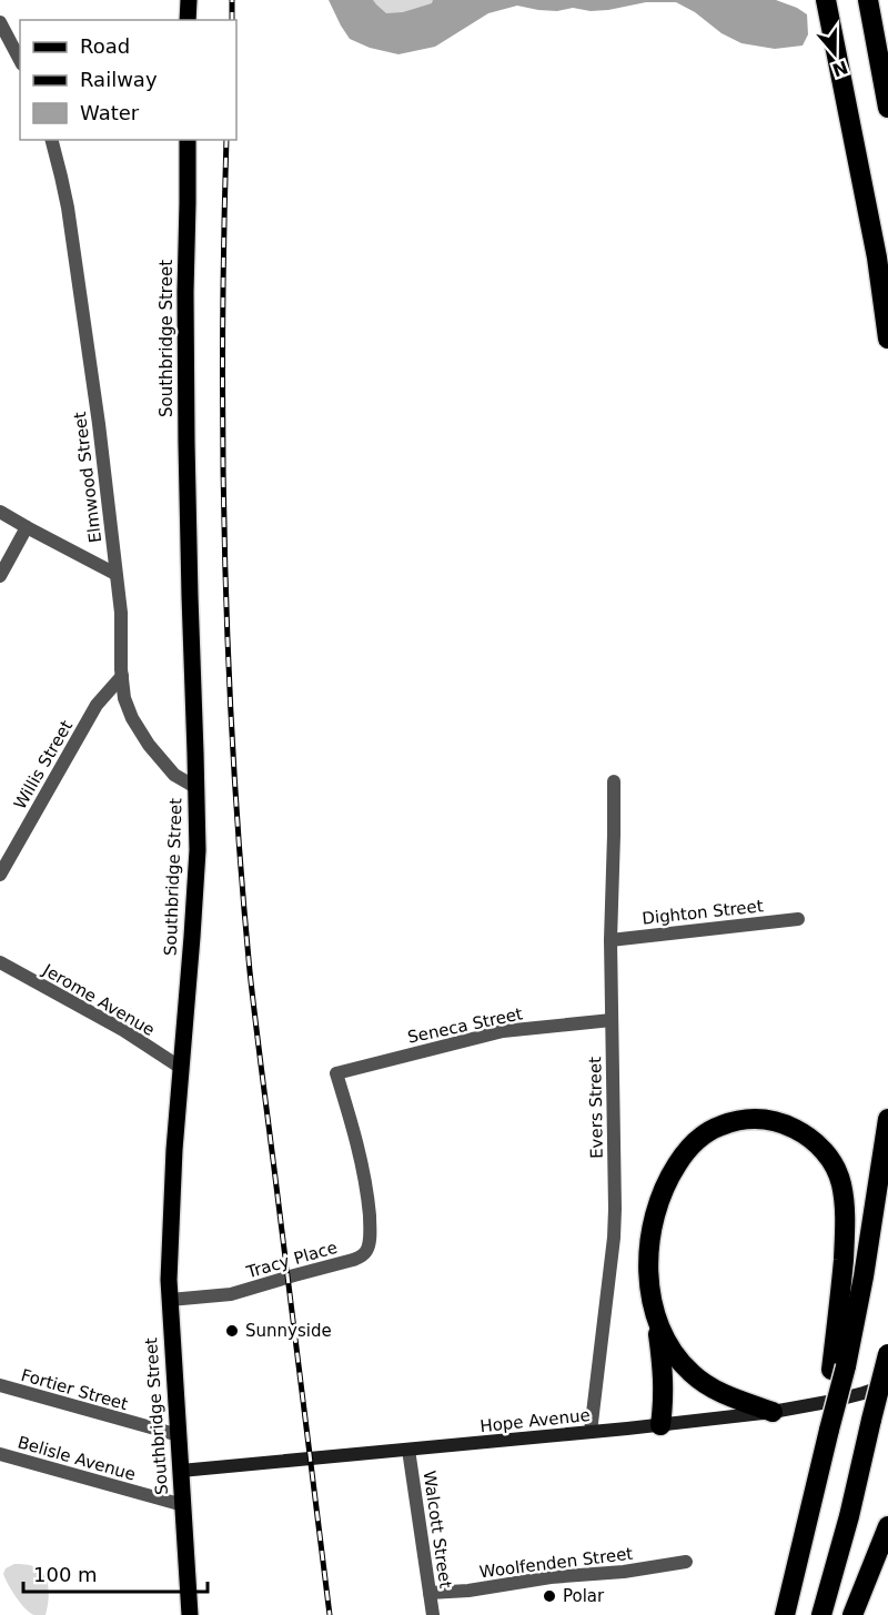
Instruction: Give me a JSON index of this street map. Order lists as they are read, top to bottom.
{
  "streets": {
    "main road": ["Southbridge Street", "Hope Avenue"],
    "street": [
      "Elmwood Street",
      "Willis Street",
      "Dighton Street",
      "Jerome Avenue",
      "Seneca Street",
      "Evers Street",
      "Tracy Place",
      "Fortier Street",
      "Belisle Avenue",
      "Walcott Street",
      "Woolfenden Street"
    ]
  },
  "crossings": [
    ["Southbridge Street", "Elmwood Street"],
    ["Southbridge Street", "Jerome Avenue"],
    ["Southbridge Street", "Tracy Place"],
    ["Southbridge Street", "Fortier Street"],
    ["Southbridge Street", "Hope Avenue"],
    ["Southbridge Street", "Belisle Avenue"],
    ["Elmwood Street", "Willis Street"],
    ["Dighton Street", "Evers Street"],
    ["Seneca Street", "Evers Street"],
    ["Seneca Street", "Tracy Place"],
    ["Evers Street", "Hope Avenue"],
    ["Hope Avenue", "Walcott Street"],
    ["Walcott Street", "Woolfenden Street"]
  ],
  "places": ["Sunnyside", "Polar"],
  "legend": ["Road", "Railway", "Water"],
  "scale_bar": "100 m",
  "north": "bottom"
}
